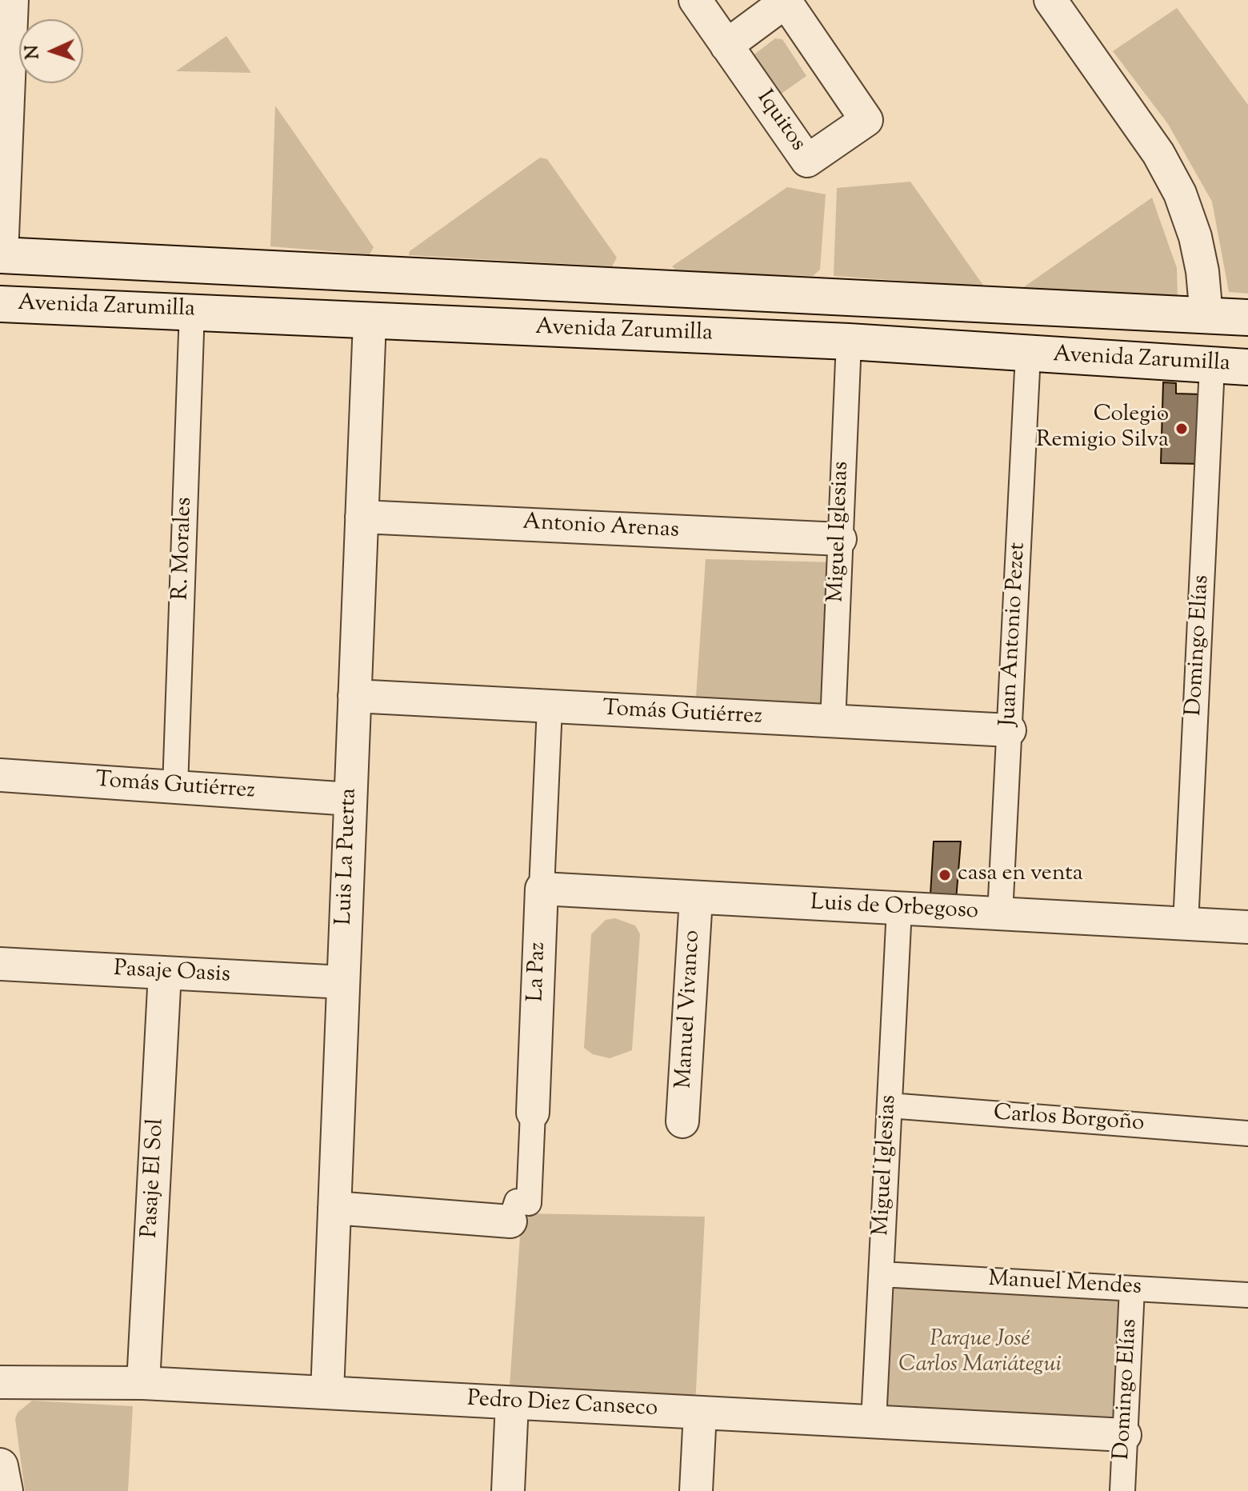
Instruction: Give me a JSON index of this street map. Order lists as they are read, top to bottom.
{
  "streets": {
    "main road": ["Avenida Zarumilla"],
    "street": [
      "Iquitos",
      "Antonio Arenas",
      "Miguel Iglesias",
      "R. Morales",
      "Juan Antonio Pezet",
      "Domingo Elías",
      "Tomás Gutiérrez",
      "Luis La Puerta",
      "Luis de Orbegoso",
      "La Paz",
      "Pasaje Oasis",
      "Manuel Vivanco",
      "Carlos Borgoño",
      "Pasaje El Sol",
      "Manuel Mendes",
      "Pedro Diez Canseco"
    ]
  },
  "crossings": [
    ["Avenida Zarumilla", "Miguel Iglesias"],
    ["Avenida Zarumilla", "R. Morales"],
    ["Avenida Zarumilla", "Juan Antonio Pezet"],
    ["Avenida Zarumilla", "Domingo Elías"],
    ["Avenida Zarumilla", "Luis La Puerta"],
    ["Antonio Arenas", "Miguel Iglesias"],
    ["Antonio Arenas", "Luis La Puerta"],
    ["Miguel Iglesias", "Tomás Gutiérrez"],
    ["Miguel Iglesias", "Luis de Orbegoso"],
    ["Miguel Iglesias", "Carlos Borgoño"],
    ["Miguel Iglesias", "Manuel Mendes"],
    ["Miguel Iglesias", "Pedro Diez Canseco"],
    ["R. Morales", "Tomás Gutiérrez"],
    ["Juan Antonio Pezet", "Tomás Gutiérrez"],
    ["Juan Antonio Pezet", "Luis de Orbegoso"],
    ["Domingo Elías", "Luis de Orbegoso"],
    ["Domingo Elías", "Manuel Mendes"],
    ["Domingo Elías", "Pedro Diez Canseco"],
    ["Tomás Gutiérrez", "Luis La Puerta"],
    ["Tomás Gutiérrez", "La Paz"],
    ["Luis La Puerta", "Pasaje Oasis"],
    ["Luis La Puerta", "Pedro Diez Canseco"],
    ["Luis de Orbegoso", "La Paz"],
    ["Luis de Orbegoso", "Manuel Vivanco"],
    ["Pasaje Oasis", "Pasaje El Sol"],
    ["Pasaje El Sol", "Pedro Diez Canseco"]
  ],
  "parks": ["Parque José Carlos Mariátegui"],
  "places": ["Colegio Remigio Silva", "casa en venta"],
  "north": "left"
}
